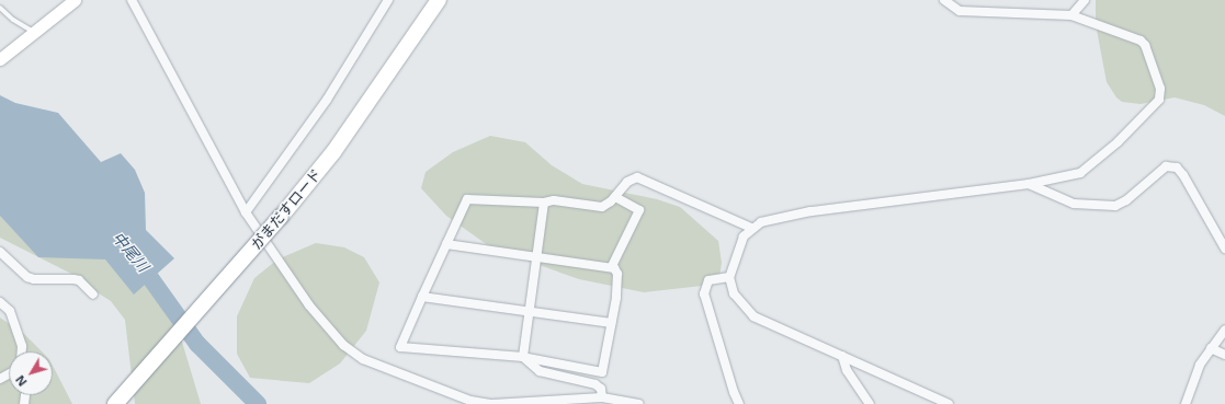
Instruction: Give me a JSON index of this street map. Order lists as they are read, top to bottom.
{
  "streets": {
    "highway": ["がまだすロード"]
  },
  "water": ["中尾川"],
  "north": "bottom left"
}
